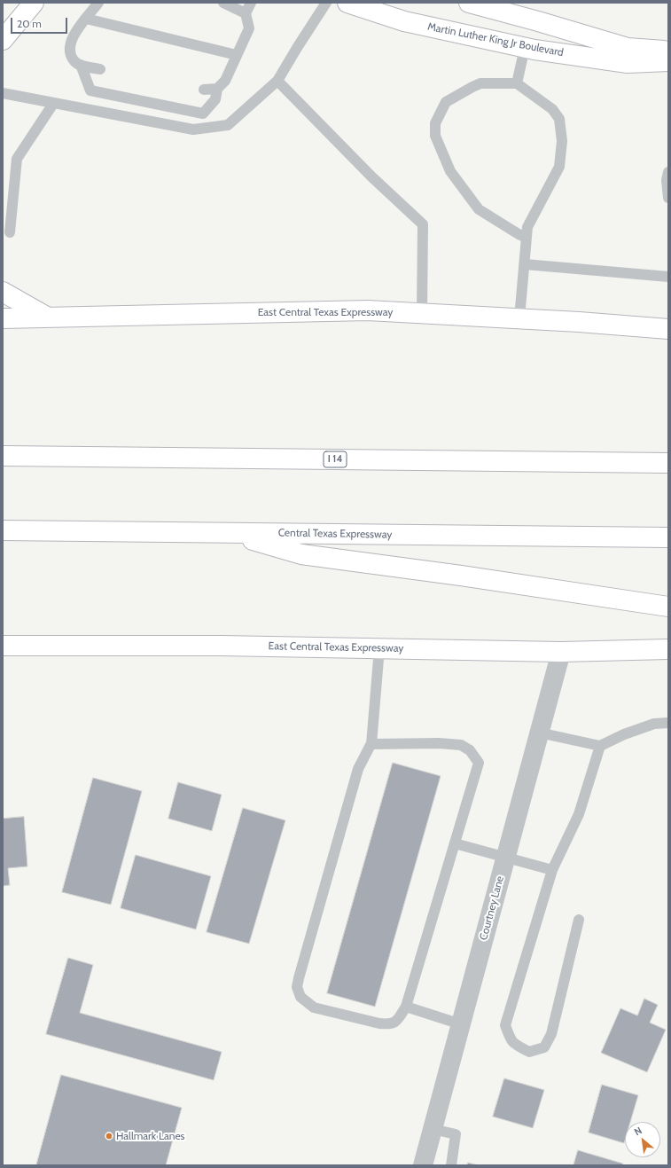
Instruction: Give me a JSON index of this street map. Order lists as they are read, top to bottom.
{
  "streets": {
    "main road": [
      "Martin Luther King Jr Boulevard",
      "East Central Texas Expressway",
      "I 14",
      "Central Texas Expressway"
    ],
    "street": ["Courtney Lane"]
  },
  "crossings": [
    ["East Central Texas Expressway", "Courtney Lane"]
  ],
  "places": ["Hallmark Lanes"],
  "scale_bar": "20 m",
  "north": "top left"
}
